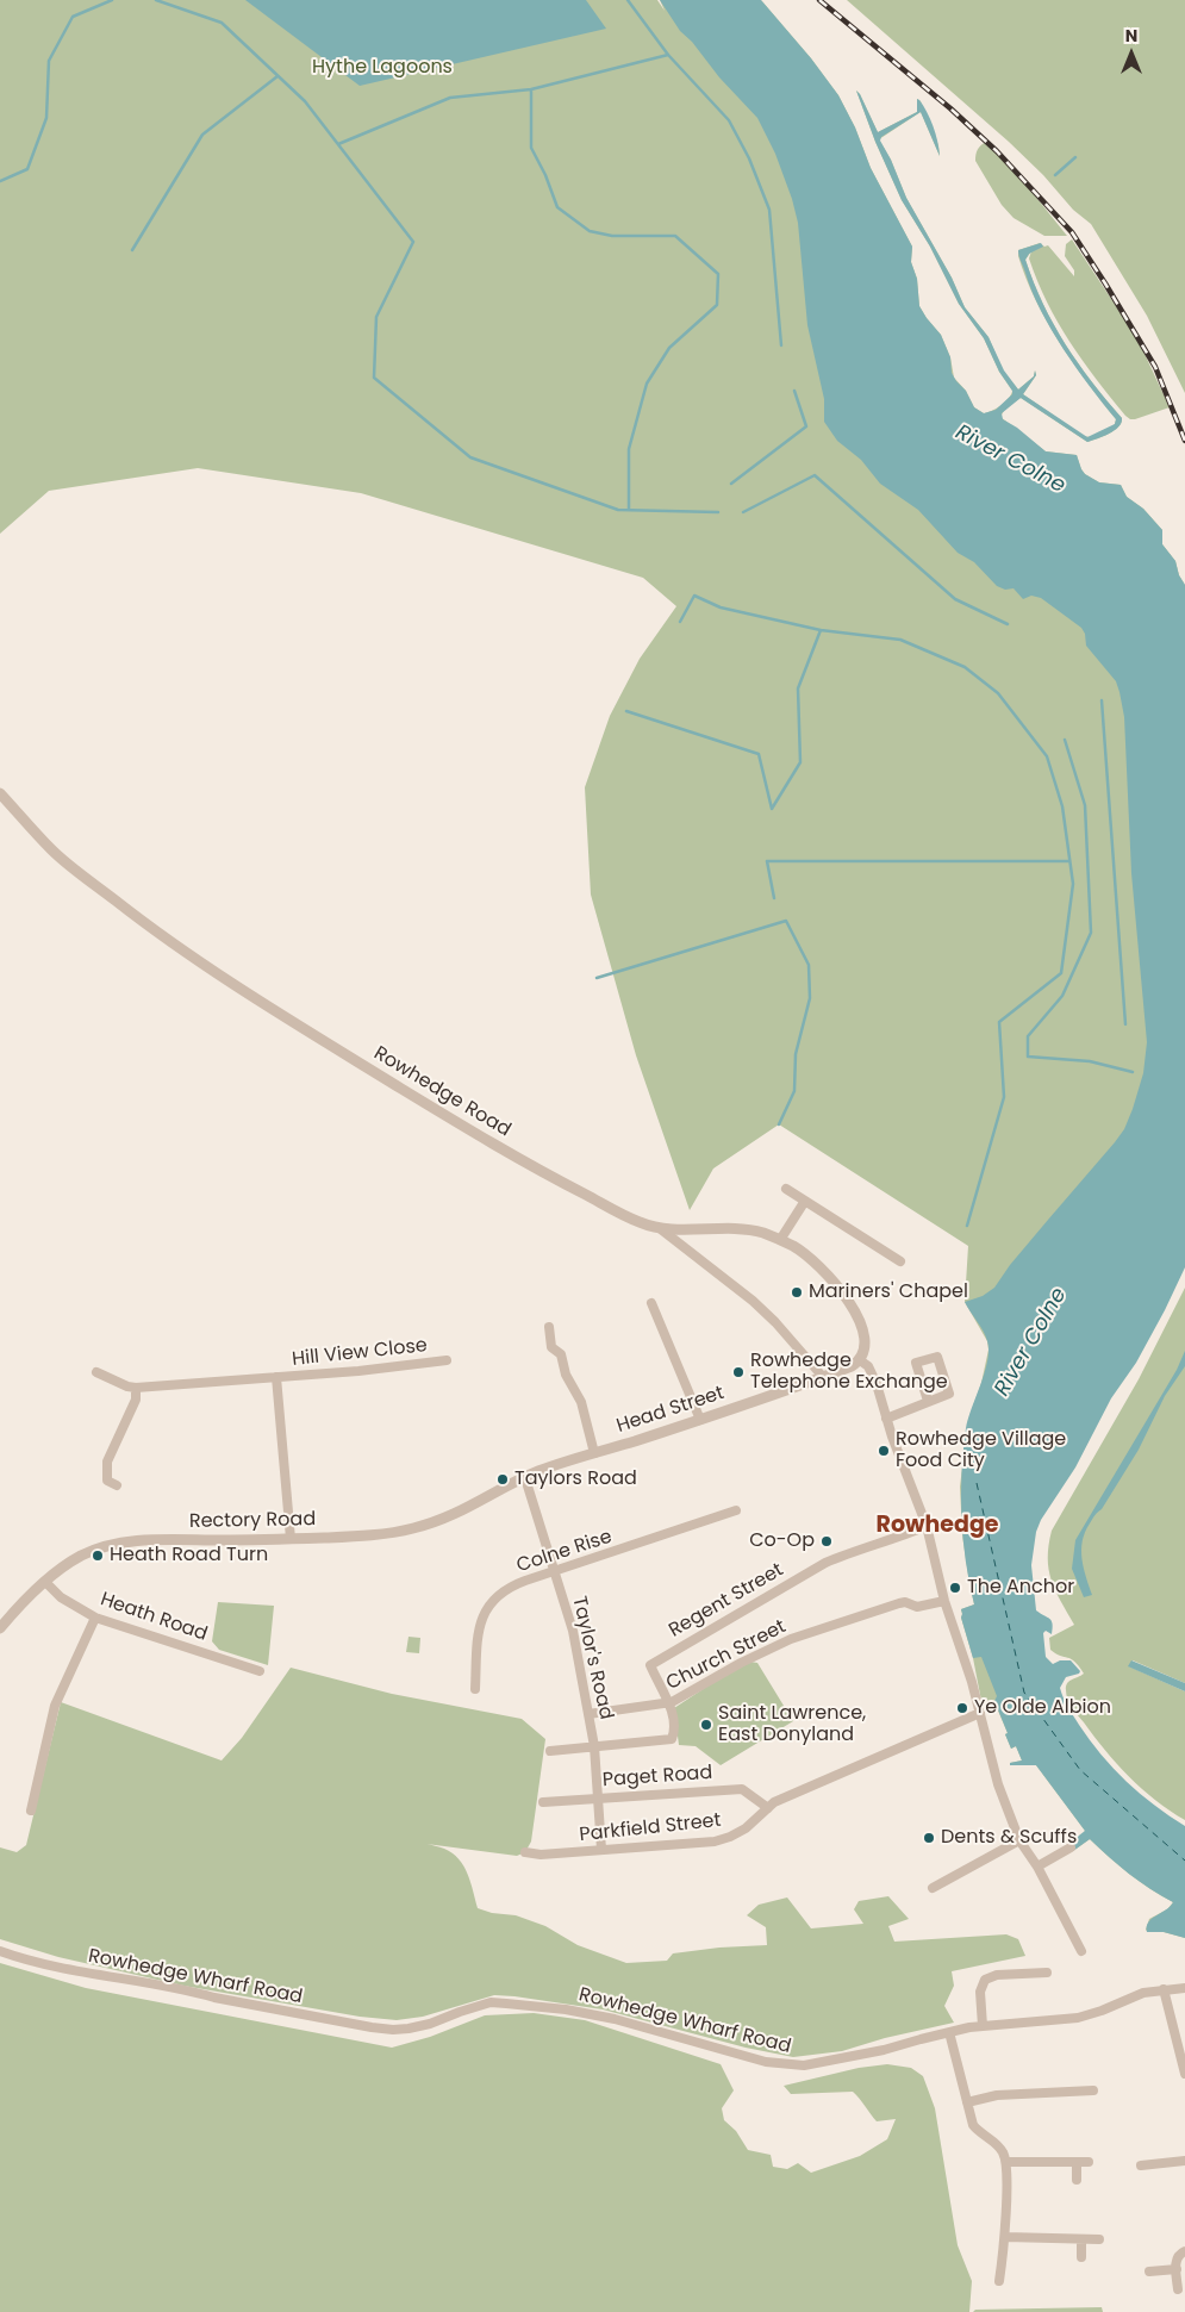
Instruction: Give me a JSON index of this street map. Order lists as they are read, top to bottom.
{
  "streets": {
    "street": [
      "Rowhedge Road",
      "Hill View Close",
      "Head Street",
      "Rectory Road",
      "Colne Rise",
      "Regent Street",
      "Heath Road",
      "Church Street",
      "Taylor's Road",
      "Paget Road",
      "Parkfield Street",
      "Rowhedge Wharf Road"
    ]
  },
  "crossings": [
    ["Rowhedge Road", "Head Street"],
    ["Hill View Close", "Rectory Road"],
    ["Head Street", "Rectory Road"],
    ["Head Street", "Taylor's Road"],
    ["Rectory Road", "Heath Road"],
    ["Rectory Road", "Taylor's Road"],
    ["Colne Rise", "Taylor's Road"],
    ["Regent Street", "Church Street"],
    ["Church Street", "Taylor's Road"],
    ["Taylor's Road", "Paget Road"],
    ["Taylor's Road", "Parkfield Street"],
    ["Paget Road", "Parkfield Street"]
  ],
  "districts": ["Rowhedge"],
  "water": ["River Colne"],
  "parks": ["Hythe Lagoons"],
  "places": [
    "Mariners' Chapel",
    "Rowhedge Telephone Exchange",
    "Rowhedge Village Food City",
    "Taylors Road",
    "Co-Op",
    "Heath Road Turn",
    "The Anchor",
    "Ye Olde Albion",
    "Saint Lawrence, East Donyland",
    "Dents & Scuffs"
  ],
  "north": "top"
}
